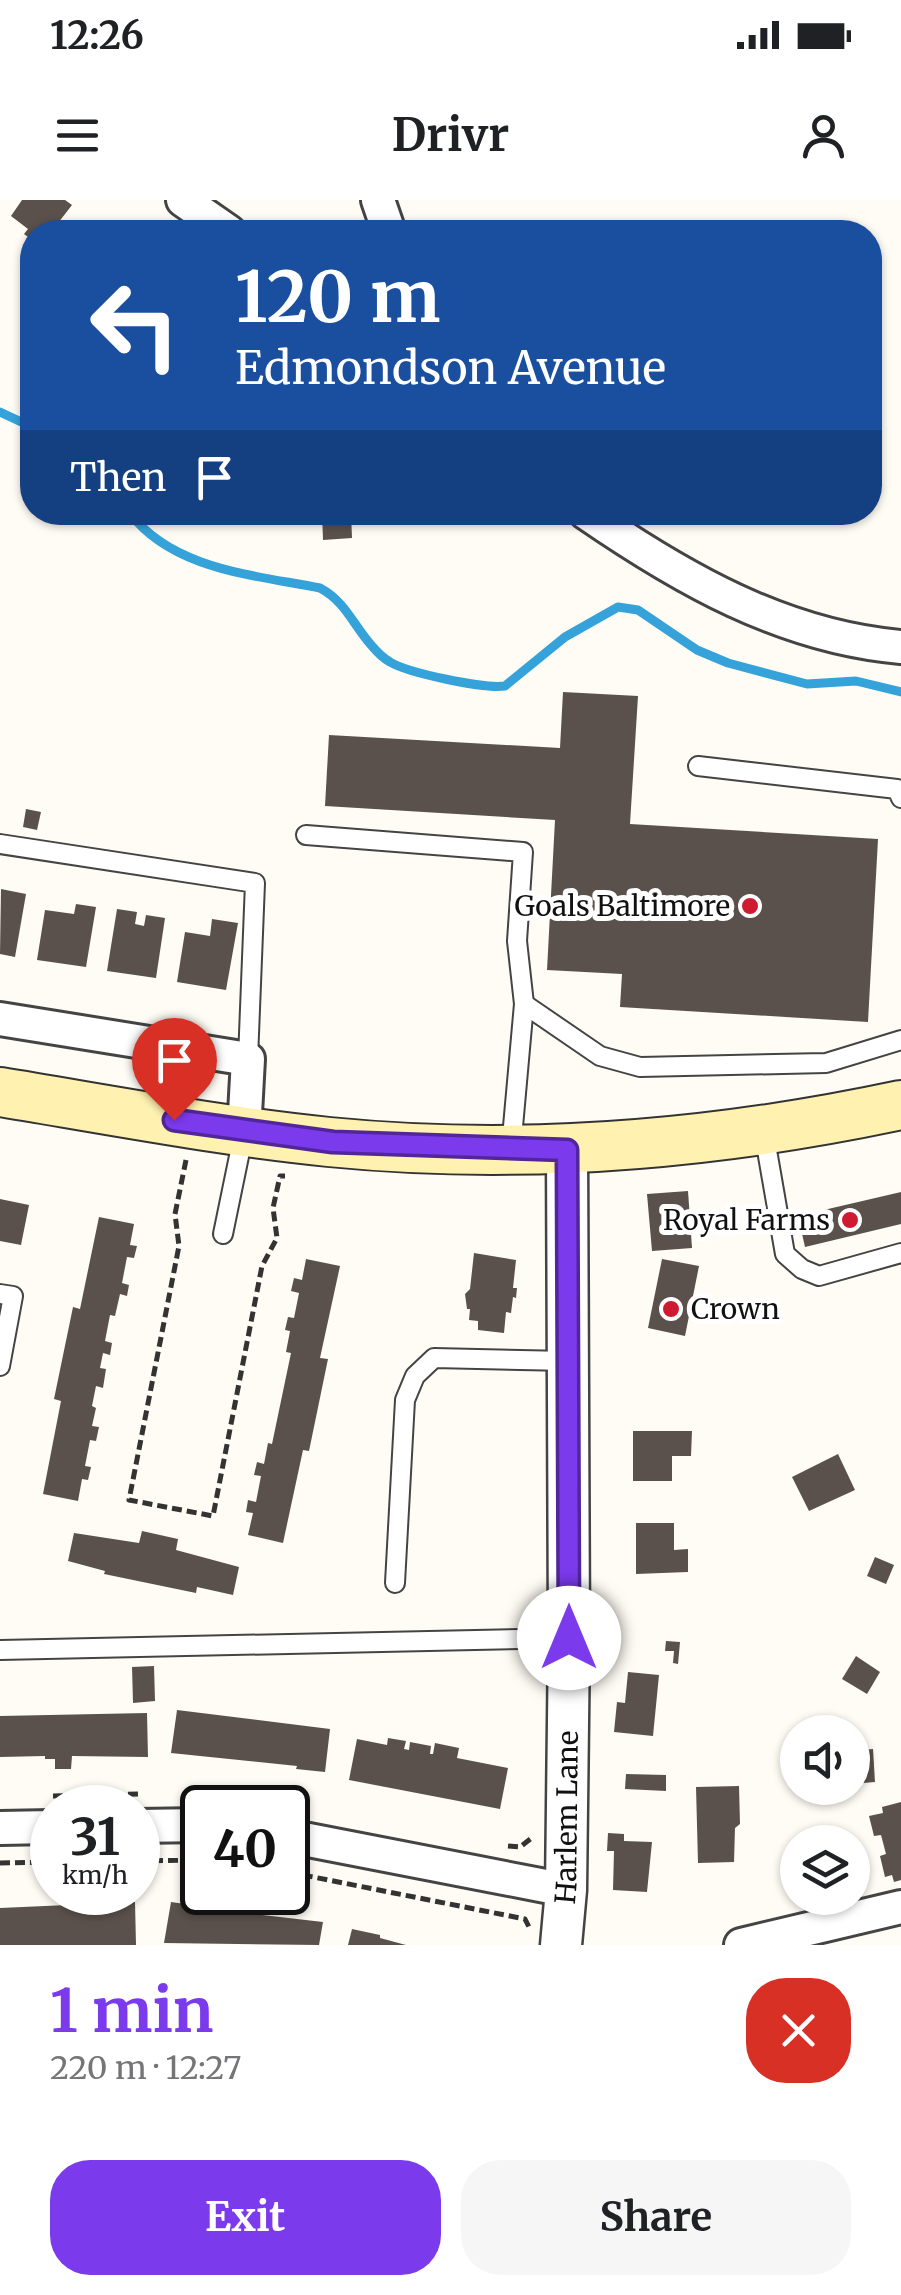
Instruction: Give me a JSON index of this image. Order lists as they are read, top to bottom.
{
  "streets": {
    "street": ["Harlem Lane"]
  },
  "places": ["Goals Baltimore", "Royal Farms", "Crown"],
  "page": {
    "status": "12:26",
    "header": "Drivr",
    "turn": ["120 m", "Edmondson Avenue"],
    "then": "Then",
    "speed": "31 km/h",
    "limit": "40",
    "heading": ["1 min", "220 m · 12:27"],
    "buttons": ["Exit", "Share"]
  }
}
